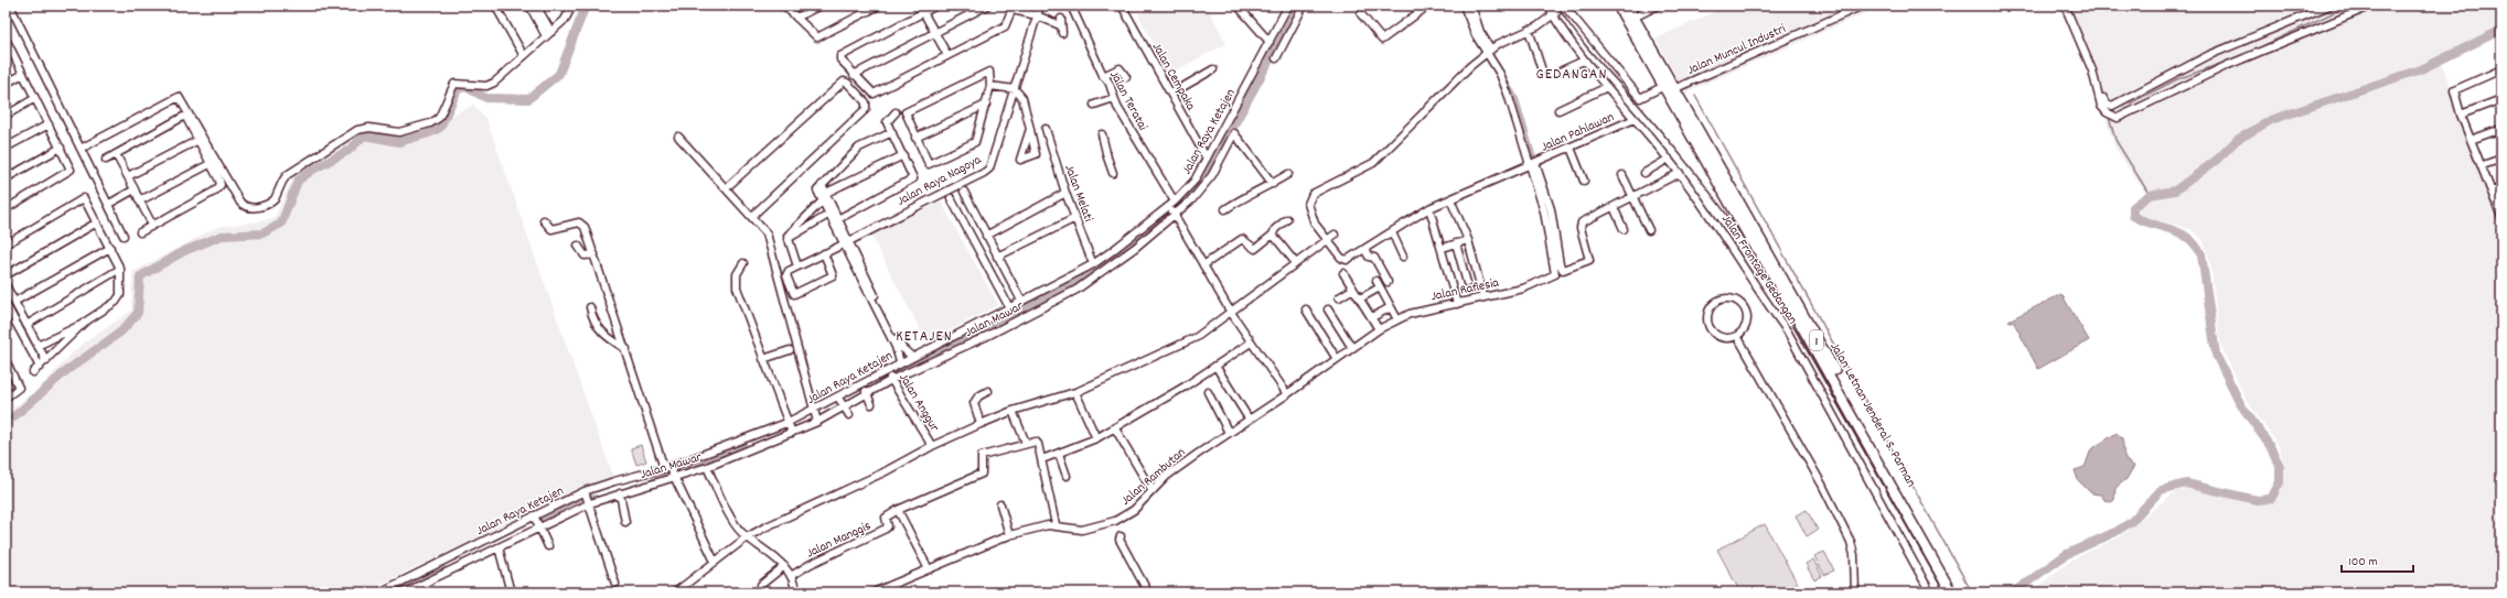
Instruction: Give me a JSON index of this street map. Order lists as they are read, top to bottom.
{
  "streets": {
    "highway": ["1", "Jalan Letnan Jenderal S. Parman"],
    "street": [
      "Jalan Muncul Industri",
      "Jalan Cempaka",
      "Jalan Teratai",
      "Jalan Raya Ketajen",
      "Jalan Pahlawan",
      "Jalan Raya Nagoya",
      "Jalan Melati",
      "Jalan Frontage Gedangan",
      "Jalan Raflesia",
      "Jalan Mawar",
      "Jalan Anggur",
      "Jalan Rambutan",
      "Jalan Manggis"
    ]
  },
  "crossings": [
    ["Jalan Muncul Industri", "1"],
    ["Jalan Muncul Industri", "Jalan Letnan Jenderal S. Parman"],
    ["Jalan Cempaka", "Jalan Raya Ketajen"],
    ["Jalan Teratai", "Jalan Raya Ketajen"],
    ["Jalan Teratai", "Jalan Raflesia"],
    ["Jalan Teratai", "Jalan Mawar"],
    ["Jalan Teratai", "Jalan Rambutan"],
    ["Jalan Raya Ketajen", "Jalan Melati"],
    ["Jalan Raya Ketajen", "Jalan Mawar"],
    ["Jalan Raya Ketajen", "Jalan Anggur"],
    ["Jalan Pahlawan", "Jalan Frontage Gedangan"],
    ["Jalan Pahlawan", "Jalan Raflesia"],
    ["Jalan Raflesia", "Jalan Rambutan"],
    ["Jalan Mawar", "Jalan Anggur"],
    ["1", "Jalan Letnan Jenderal S. Parman"]
  ],
  "districts": ["GEDANGAN", "KETAJEN"],
  "scale_bar": "100 m"
}
